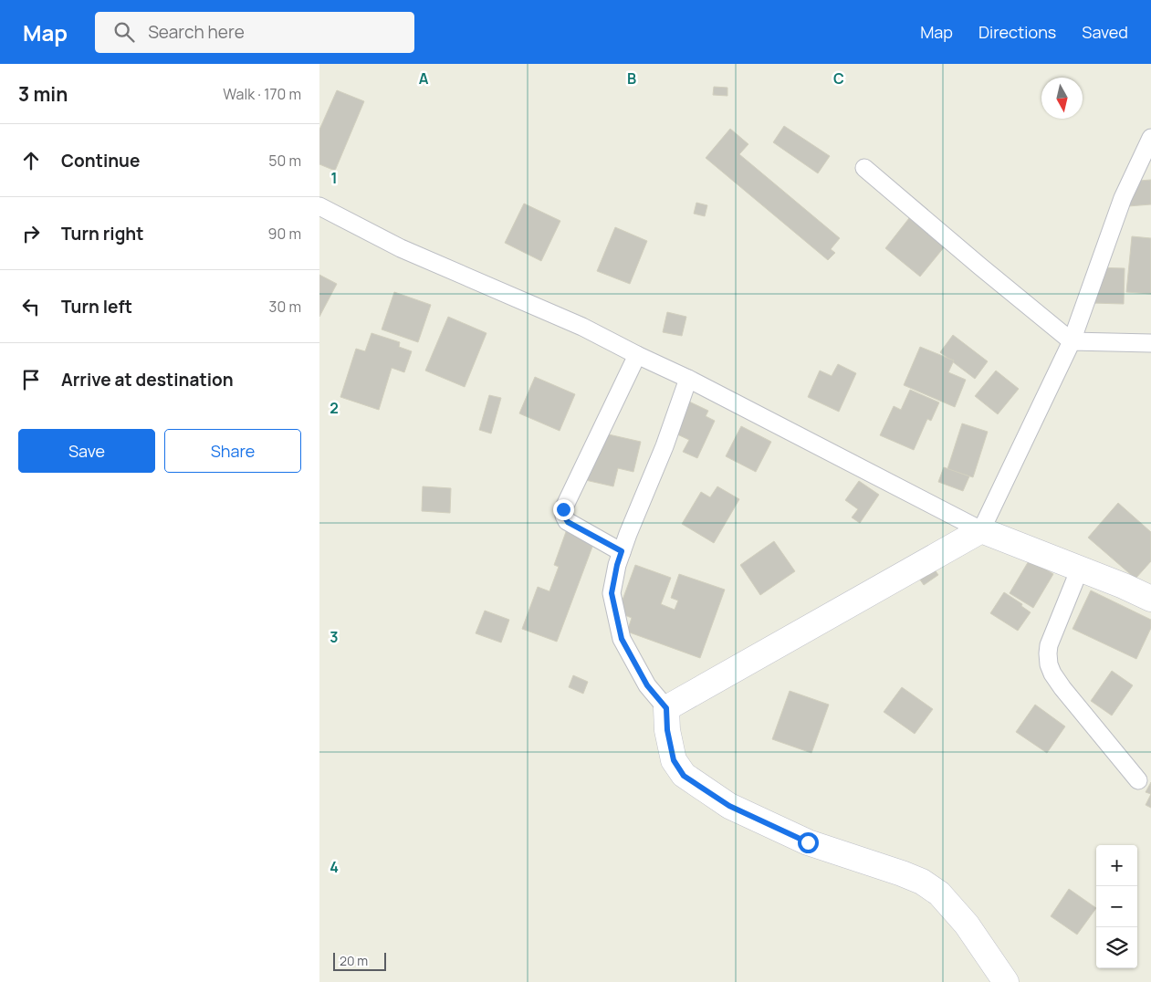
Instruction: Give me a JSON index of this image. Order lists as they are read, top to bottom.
{
  "scale_bar": "20 m",
  "north": "bottom",
  "page": {
    "header": "Map",
    "search": "Search here",
    "nav": ["Map", "Directions", "Saved"],
    "heading": ["3 min", "Walk · 170 m"],
    "list": [
      ["Continue", "50 m"],
      ["Turn right", "90 m"],
      ["Turn left", "30 m"],
      "Arrive at destination"
    ],
    "buttons": ["Save", "Share"],
    "map_buttons": ["+", "−"],
    "scale": "20 m"
  },
  "grid": {
    "columns": ["A", "B", "C"],
    "rows": [
      "1",
      "2",
      "3",
      "4"
    ]
  }
}
